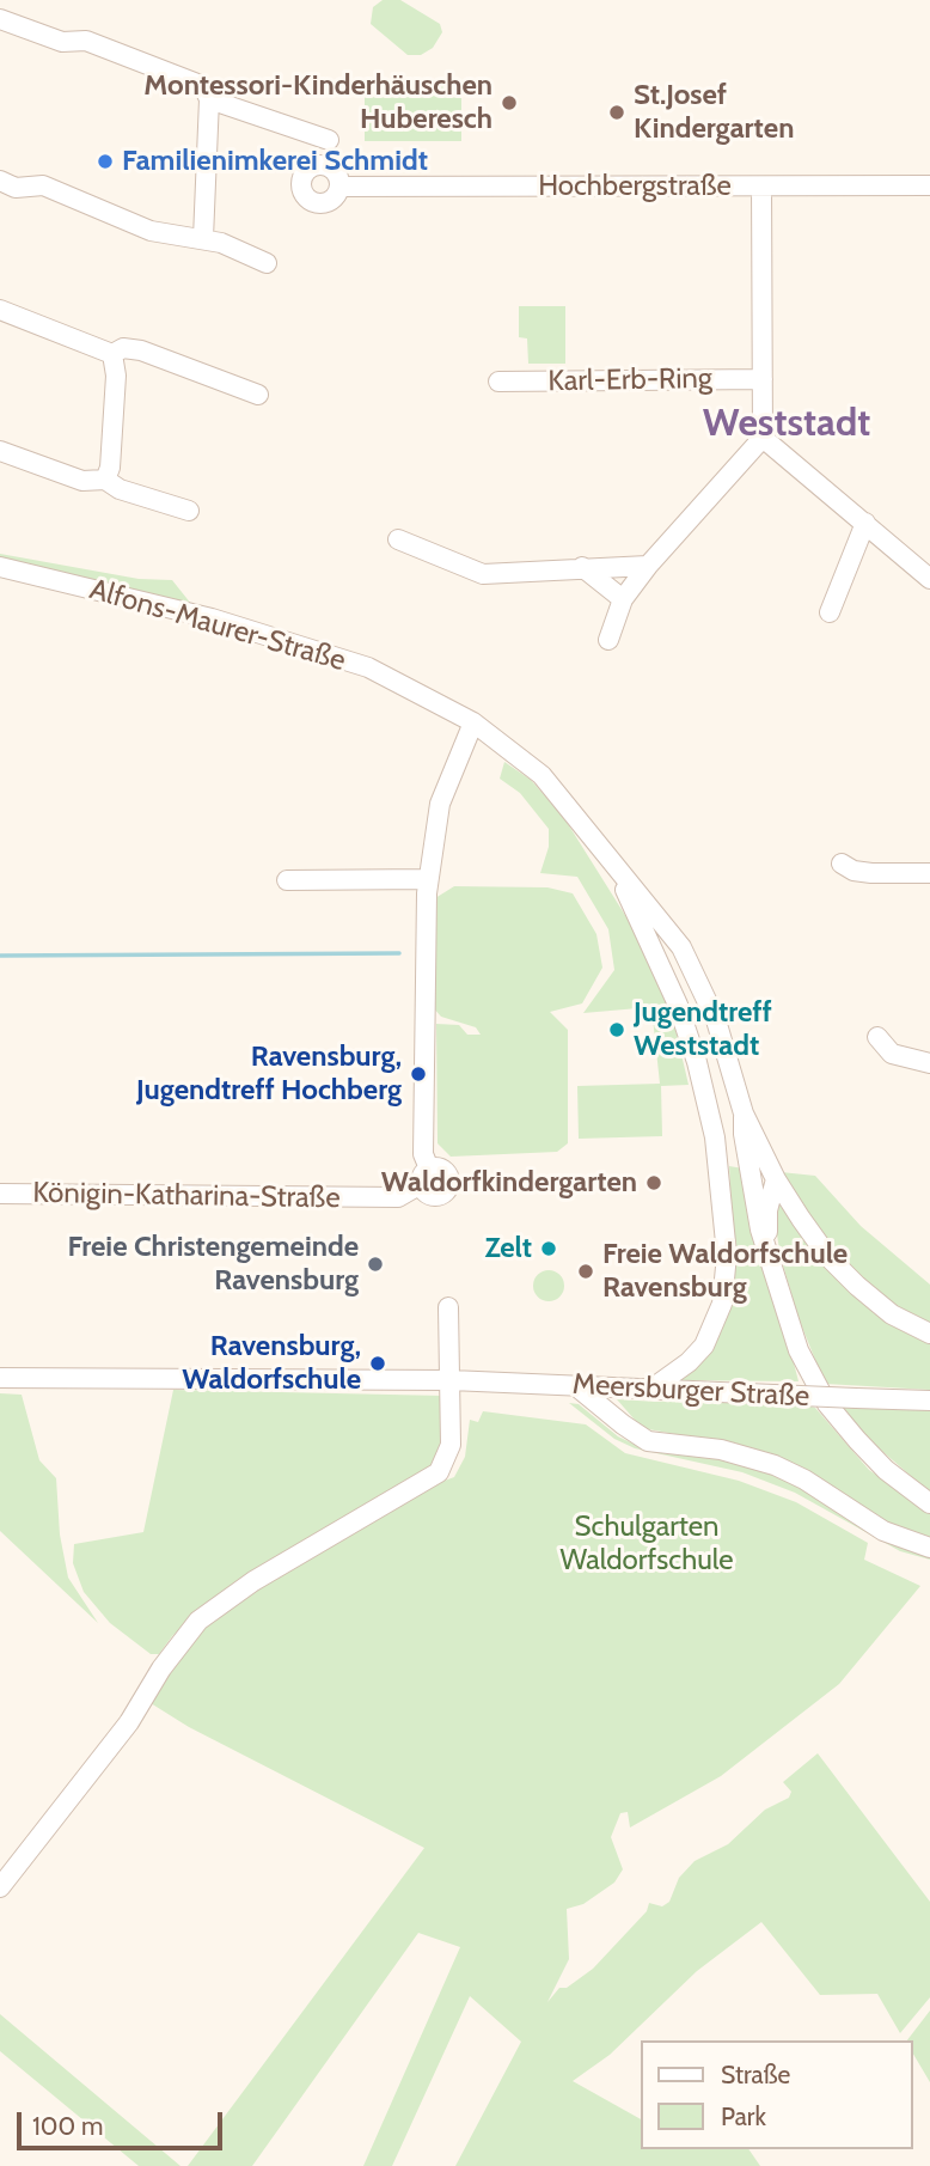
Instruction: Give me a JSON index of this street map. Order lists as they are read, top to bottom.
{
  "streets": {
    "street": [
      "Hochbergstraße",
      "Karl-Erb-Ring",
      "Alfons-Maurer-Straße",
      "Königin-Katharina-Straße",
      "Meersburger Straße"
    ]
  },
  "districts": ["Weststadt"],
  "parks": ["Schulgarten Waldorfschule"],
  "places": [
    "Montessori-Kinderhäuschen Huberesch",
    "St.Josef Kindergarten",
    "Familienimkerei Schmidt",
    "Jugendtreff Weststadt",
    "Ravensburg, Jugendtreff Hochberg",
    "Waldorfkindergarten",
    "Zelt",
    "Freie Christengemeinde Ravensburg",
    "Freie Waldorfschule Ravensburg",
    "Ravensburg, Waldorfschule"
  ],
  "legend": ["Straße", "Park"],
  "scale_bar": "100 m"
}
